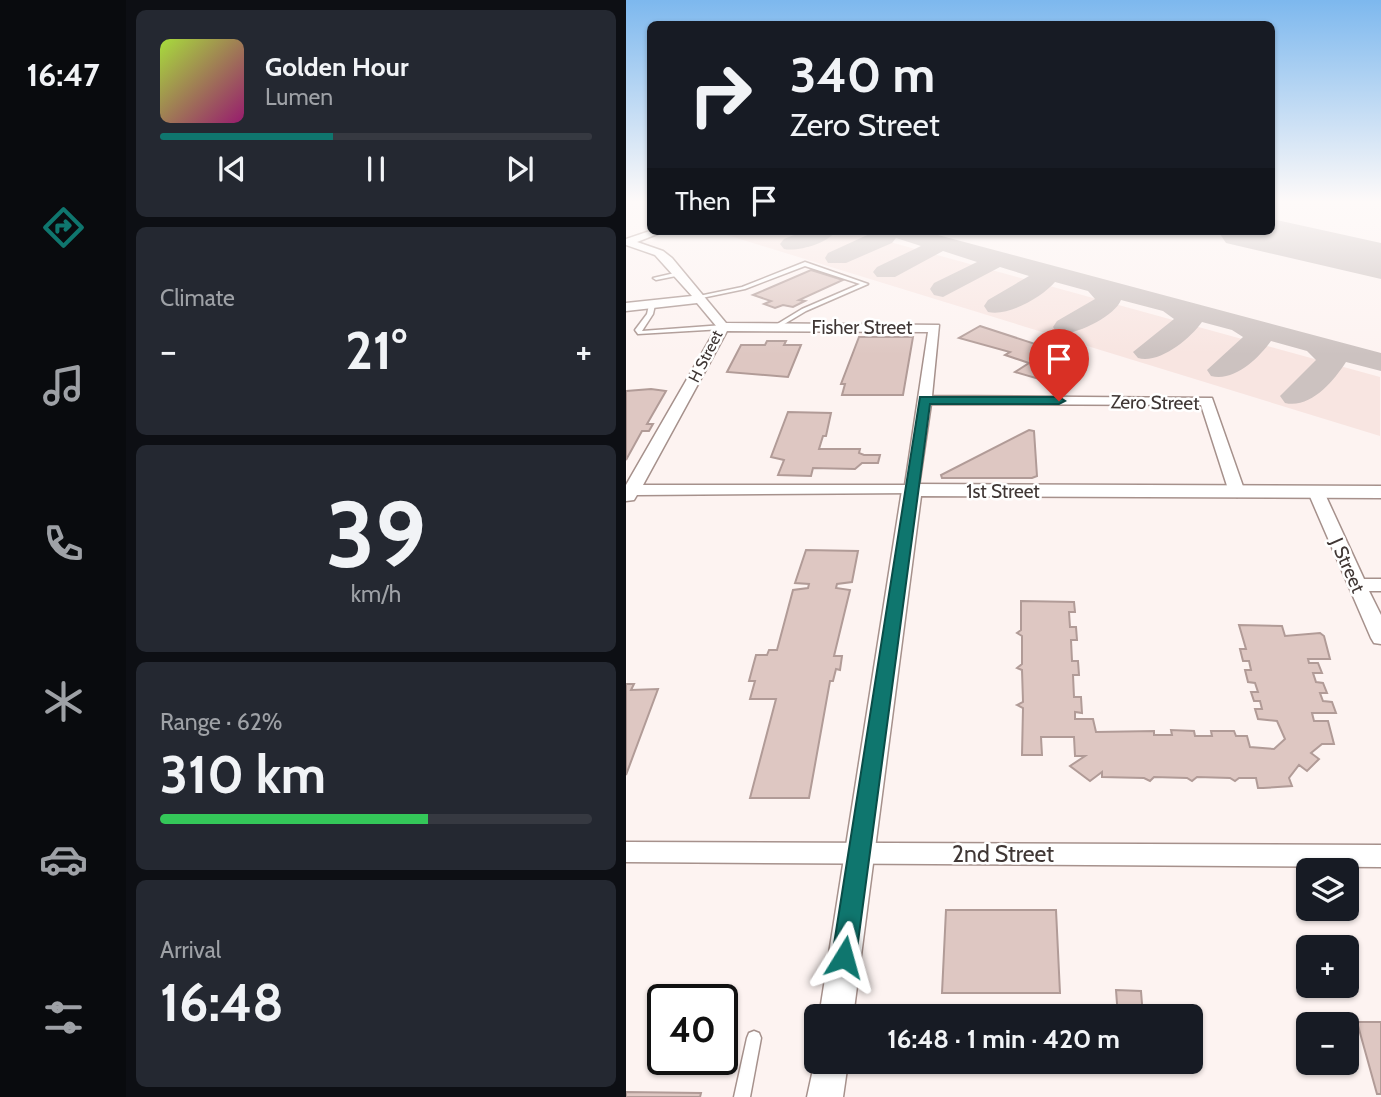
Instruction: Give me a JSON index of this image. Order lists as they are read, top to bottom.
{
  "streets": {
    "street": [
      "Fisher Street",
      "H Street",
      "Zero Street",
      "1st Street",
      "J Street",
      "2nd Street"
    ]
  },
  "crossings": [
    ["Fisher Street", "H Street"],
    ["Fisher Street", "Zero Street"],
    ["Fisher Street", "1st Street"],
    ["Fisher Street", "2nd Street"],
    ["H Street", "1st Street"],
    ["Zero Street", "1st Street"],
    ["1st Street", "J Street"]
  ],
  "page": {
    "tabs": "16:47",
    "turn": ["340 m", "Zero Street"],
    "song": ["Golden Hour", "Lumen"],
    "then": "Then",
    "tile": [
      "Climate",
      ["39", "km/h"],
      ["Range · 62%", "310 km"],
      ["Arrival", "16:48"]
    ],
    "heat": ["−", "21°", "+"],
    "map_buttons": ["+", "−"],
    "limit": "40",
    "trip": "16:48 · 1 min · 420 m"
  }
}
